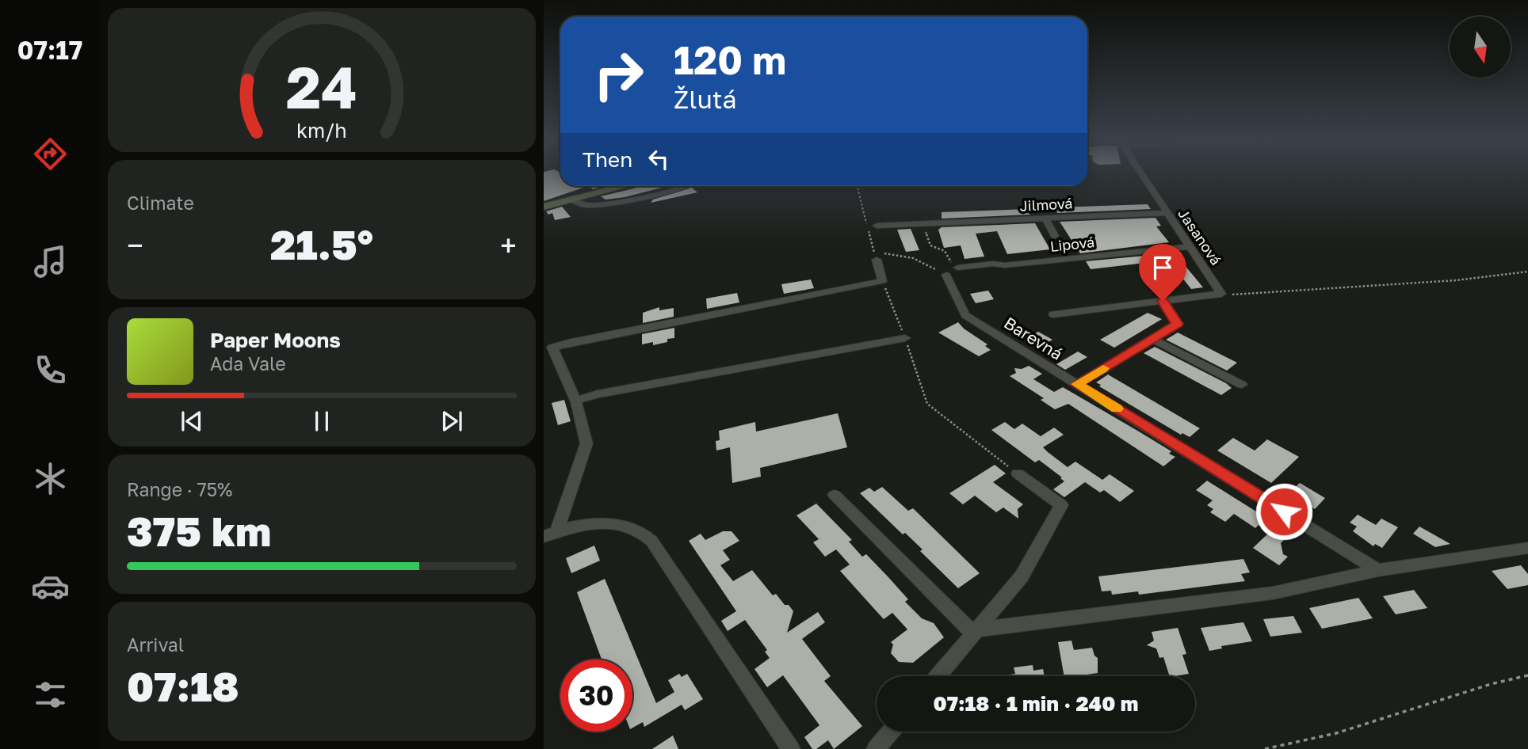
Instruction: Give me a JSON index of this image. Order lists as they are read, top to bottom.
{
  "streets": {
    "street": [
      "Jilmová",
      "Jasanová",
      "Lipová",
      "Barevná"
    ]
  },
  "crossings": [
    ["Jilmová", "Jasanová"],
    ["Jasanová", "Lipová"]
  ],
  "north": "bottom",
  "page": {
    "tabs": "07:17",
    "turn": ["120 m", "Žlutá"],
    "then": "Then",
    "tile": [
      "Climate",
      ["Range · 75%", "375 km"],
      ["Arrival", "07:18"]
    ],
    "heat": ["−", "21.5°", "+"],
    "song": ["Paper Moons", "Ada Vale"],
    "limit": "30",
    "trip": "07:18 · 1 min · 240 m",
    "gauge": ["24", "km/h"]
  }
}
